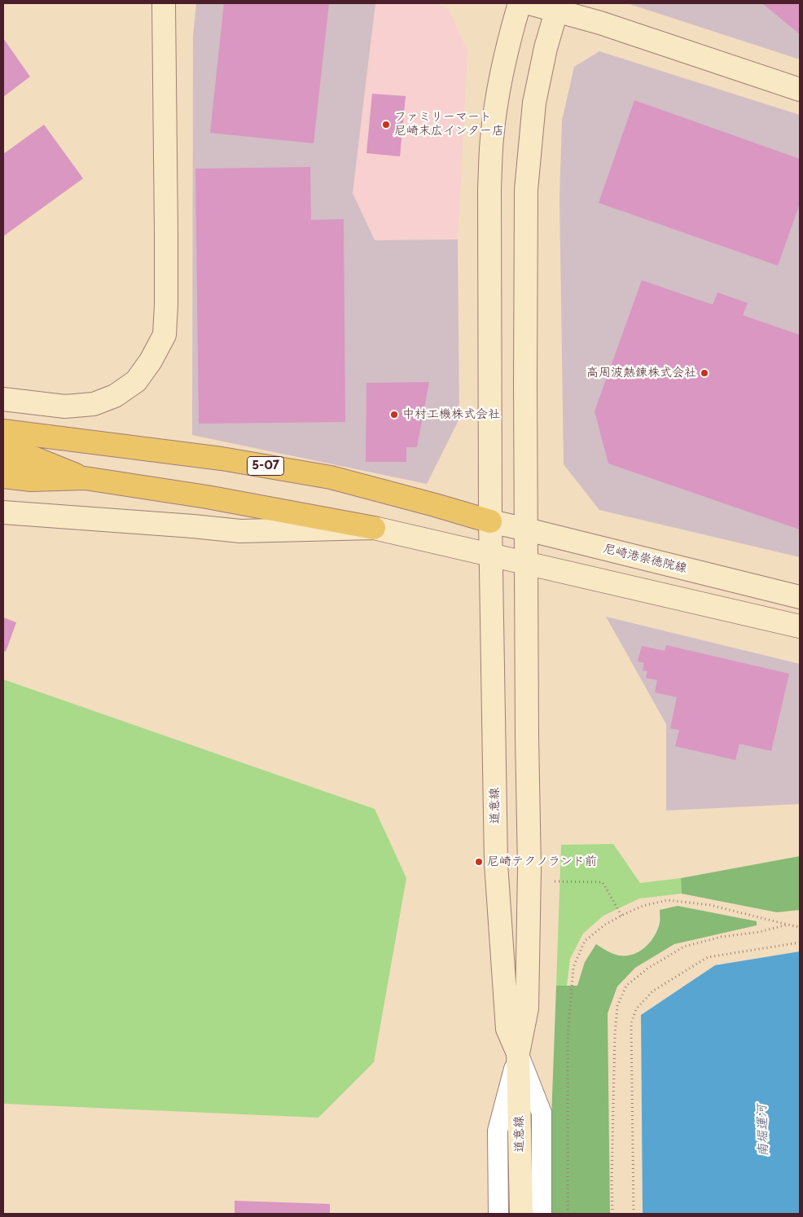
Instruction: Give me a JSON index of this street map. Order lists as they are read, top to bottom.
{
  "streets": {
    "highway": ["5-07"],
    "street": ["尼崎港崇徳院線", "道意線"]
  },
  "crossings": [
    ["5-07", "尼崎港崇徳院線"],
    ["5-07", "道意線"],
    ["尼崎港崇徳院線", "道意線"]
  ],
  "water": ["南堀運河"],
  "places": [
    "ファミリーマート 尼崎末広インター店",
    "高周波熱錬株式会社",
    "中村工機株式会社",
    "尼崎テクノランド前"
  ]
}
